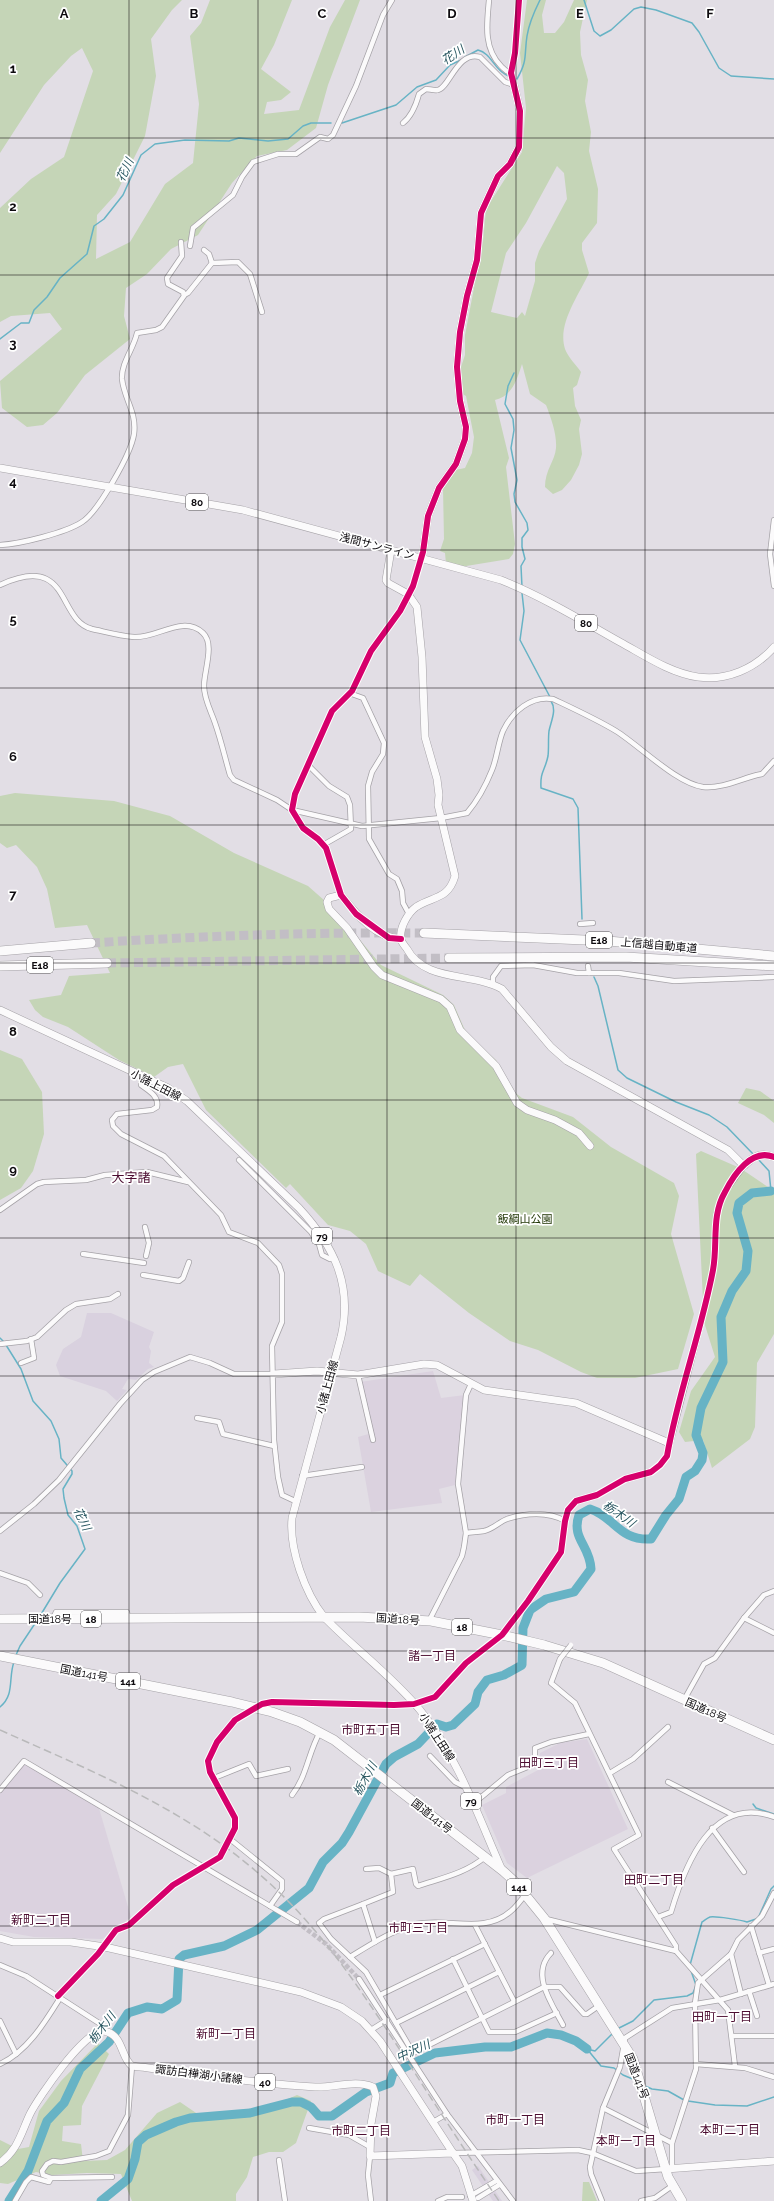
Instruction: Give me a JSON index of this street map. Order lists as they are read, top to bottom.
{
  "streets": {
    "highway": [
      "E18",
      "上信越自動車道",
      "国道18号",
      "18",
      "国道141号",
      "141"
    ],
    "street": [
      "80",
      "浅間サンライン",
      "小諸上田線",
      "79",
      "諏訪白樺湖小諸線",
      "40"
    ]
  },
  "crossings": [
    ["小諸上田線", "国道18号"],
    ["小諸上田線", "国道141号"]
  ],
  "districts": [
    "大字諸",
    "諸一丁目",
    "市町五丁目",
    "田町三丁目",
    "田町二丁目",
    "新町二丁目",
    "市町三丁目",
    "田町一丁目",
    "新町一丁目",
    "市町一丁目",
    "本町二丁目",
    "市町二丁目",
    "本町一丁目"
  ],
  "water": ["花川", "栃木川", "中沢川"],
  "parks": ["飯綱山公園"],
  "grid": {
    "columns": [
      "A",
      "B",
      "C",
      "D",
      "E",
      "F"
    ],
    "rows": [
      "1",
      "2",
      "3",
      "4",
      "5",
      "6",
      "7",
      "8",
      "9"
    ]
  }
}
